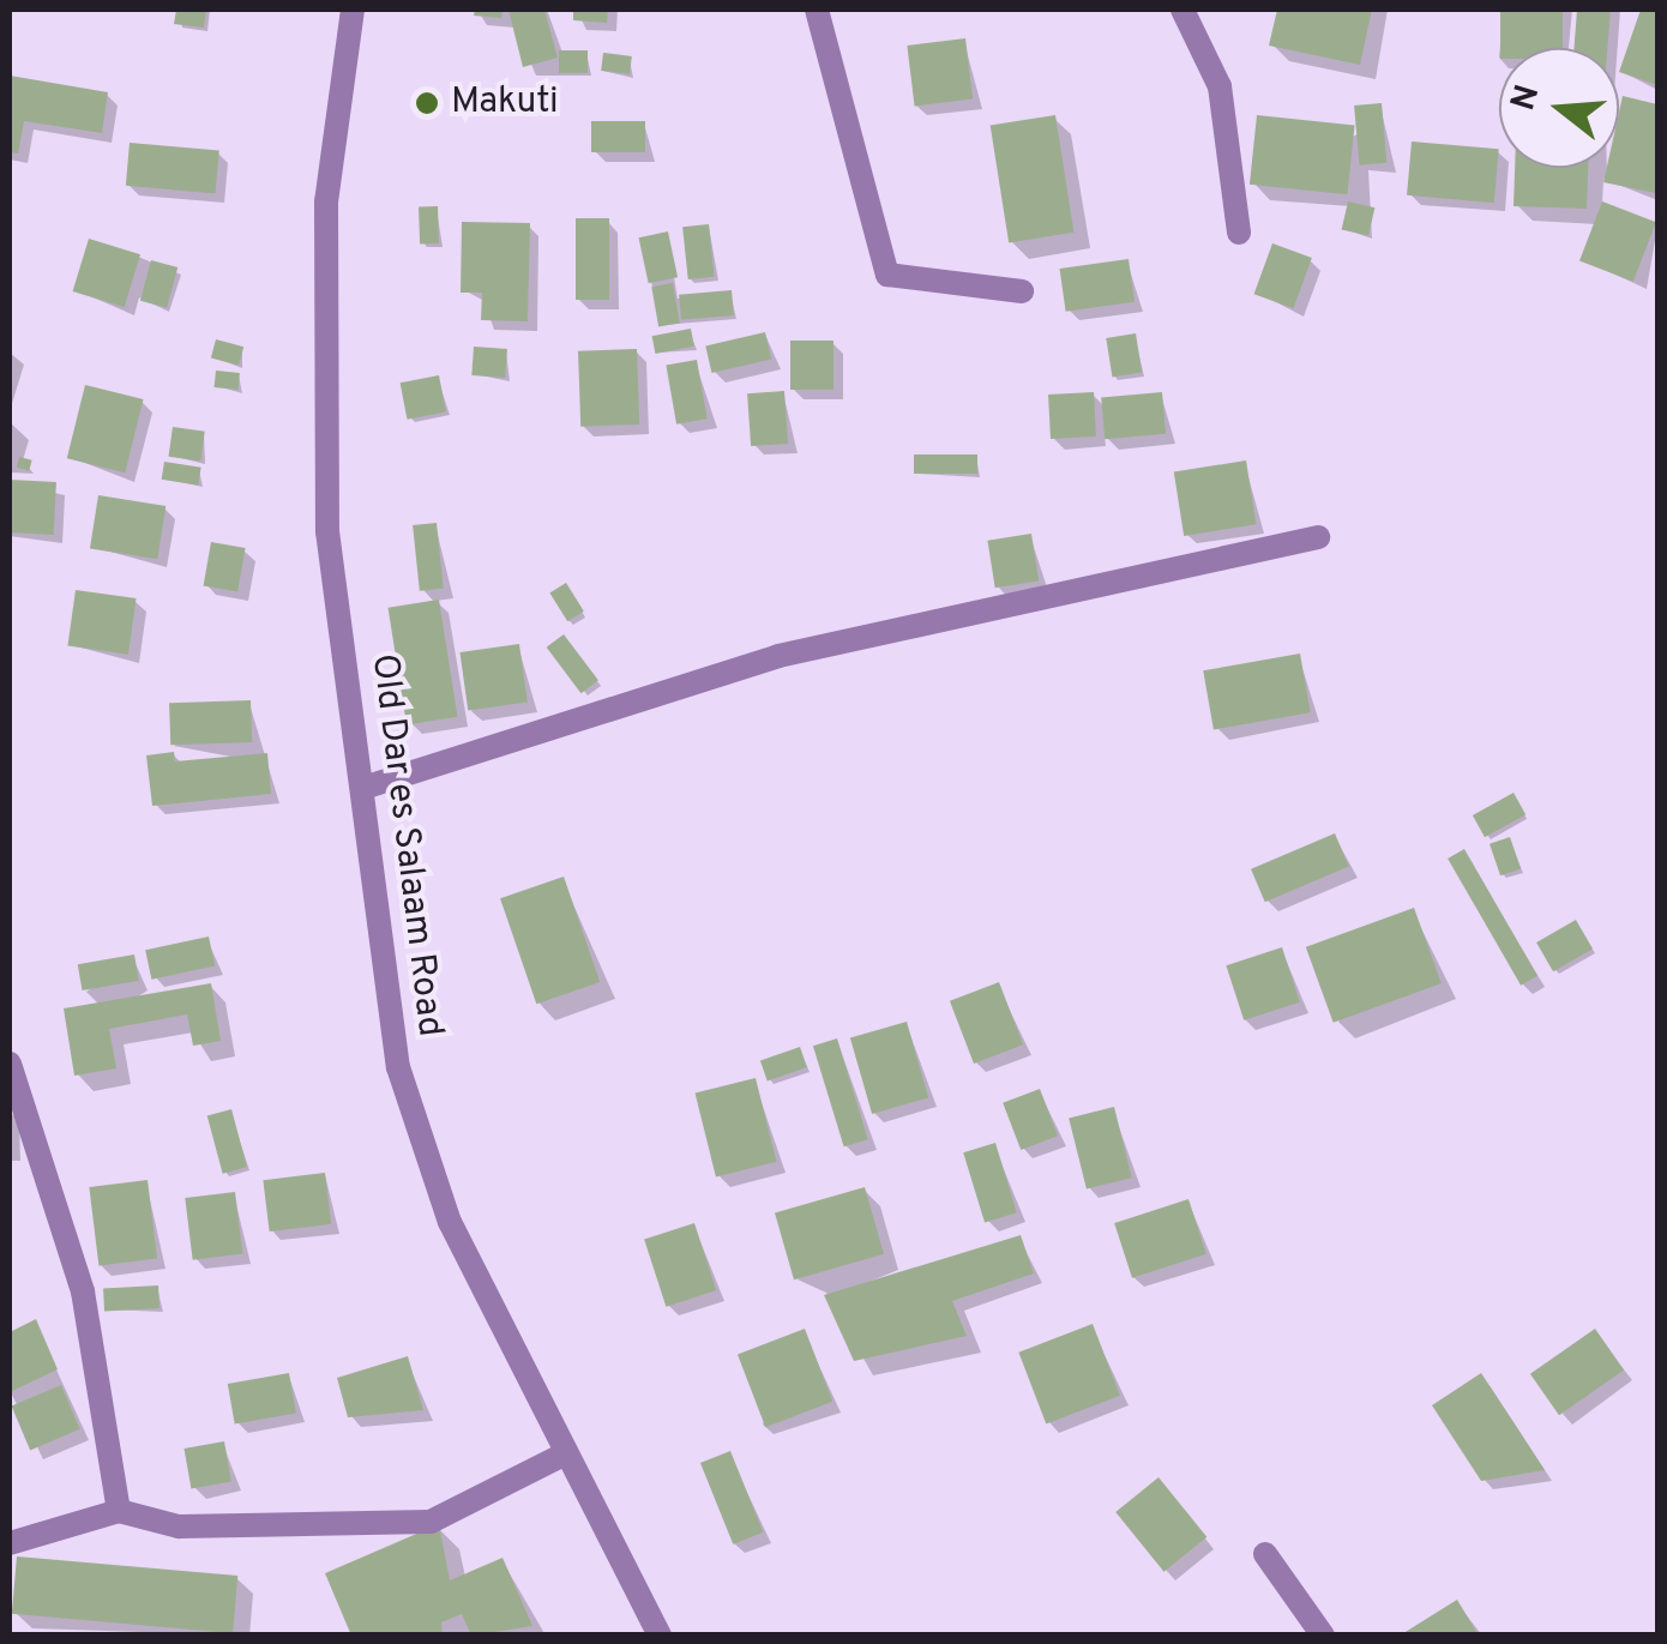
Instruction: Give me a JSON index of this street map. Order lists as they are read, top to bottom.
{
  "streets": {
    "street": ["Old Dar es Salaam Road"]
  },
  "places": ["Makuti"],
  "north": "left"
}
